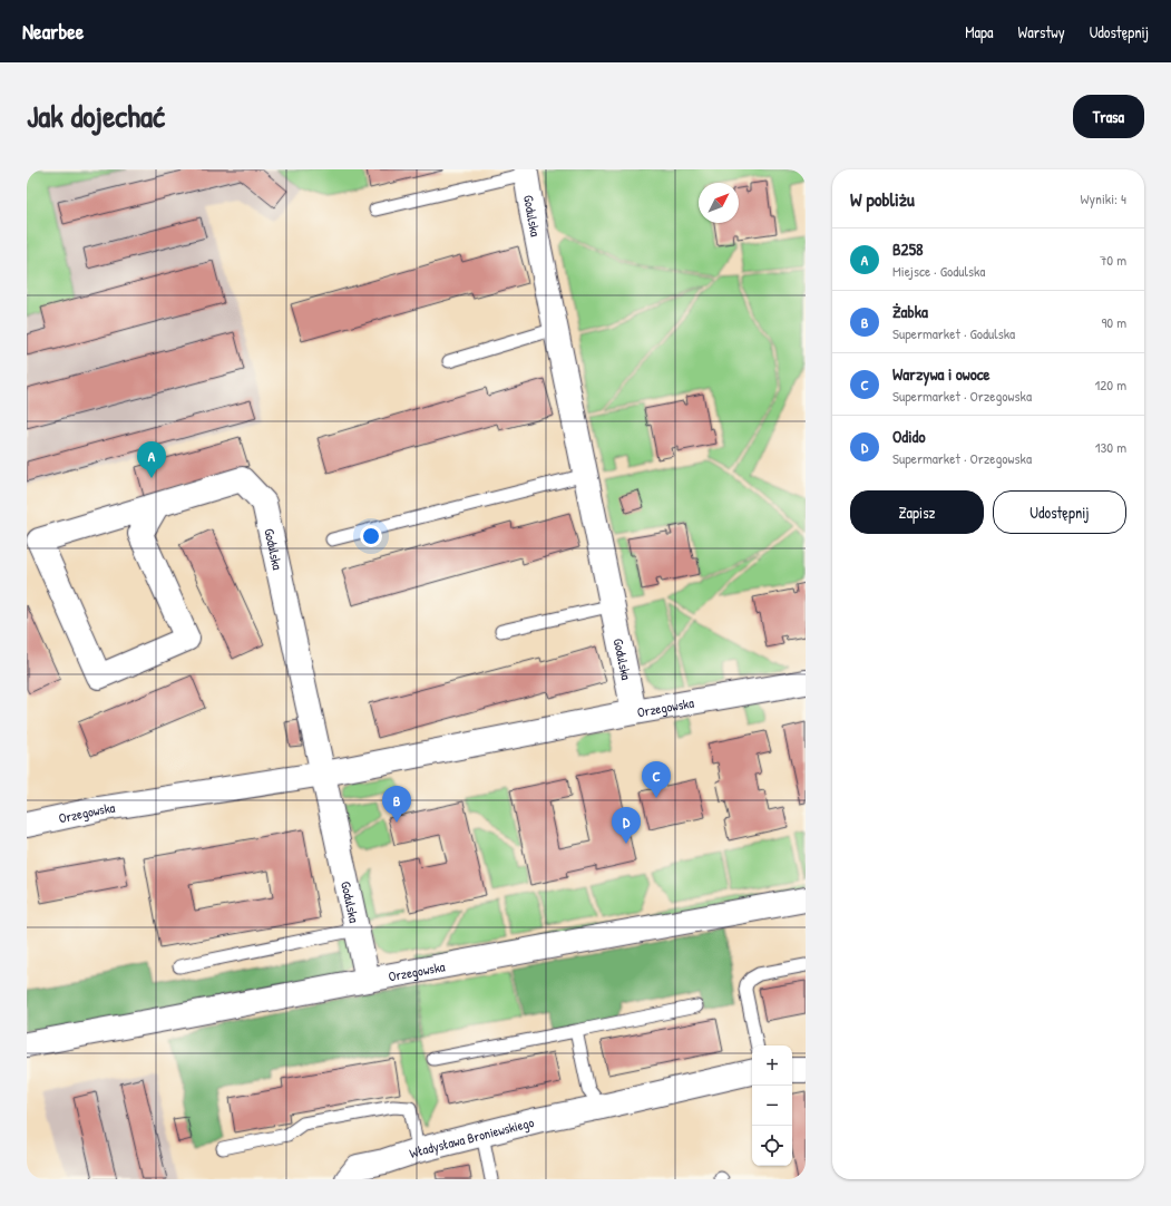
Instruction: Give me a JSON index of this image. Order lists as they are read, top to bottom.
{
  "streets": {
    "street": ["Godulska", "Orzegowska", "Władysława Broniewskiego"]
  },
  "crossings": [
    ["Godulska", "Orzegowska"]
  ],
  "north": "top right",
  "page": {
    "header": "Nearbee",
    "nav": ["Mapa", "Warstwy", "Udostępnij"],
    "title": "Jak dojechać",
    "buttons": [
      "Trasa",
      ["Zapisz", "Udostępnij"]
    ],
    "heading": ["W pobliżu", "Wyniki: 4"],
    "list": [
      {
        "mark": "A",
        "name": "B258",
        "note": "Miejsce · Godulska",
        "value": "70 m"
      },
      {
        "mark": "B",
        "name": "Żabka",
        "note": "Supermarket · Godulska",
        "value": "90 m"
      },
      {
        "mark": "C",
        "name": "Warzywa i owoce",
        "note": "Supermarket · Orzegowska",
        "value": "120 m"
      },
      {
        "mark": "D",
        "name": "Odido",
        "note": "Supermarket · Orzegowska",
        "value": "130 m"
      }
    ],
    "pins": [
      "A",
      "C",
      "B",
      "D"
    ],
    "map_buttons": ["+", "−"]
  }
}
